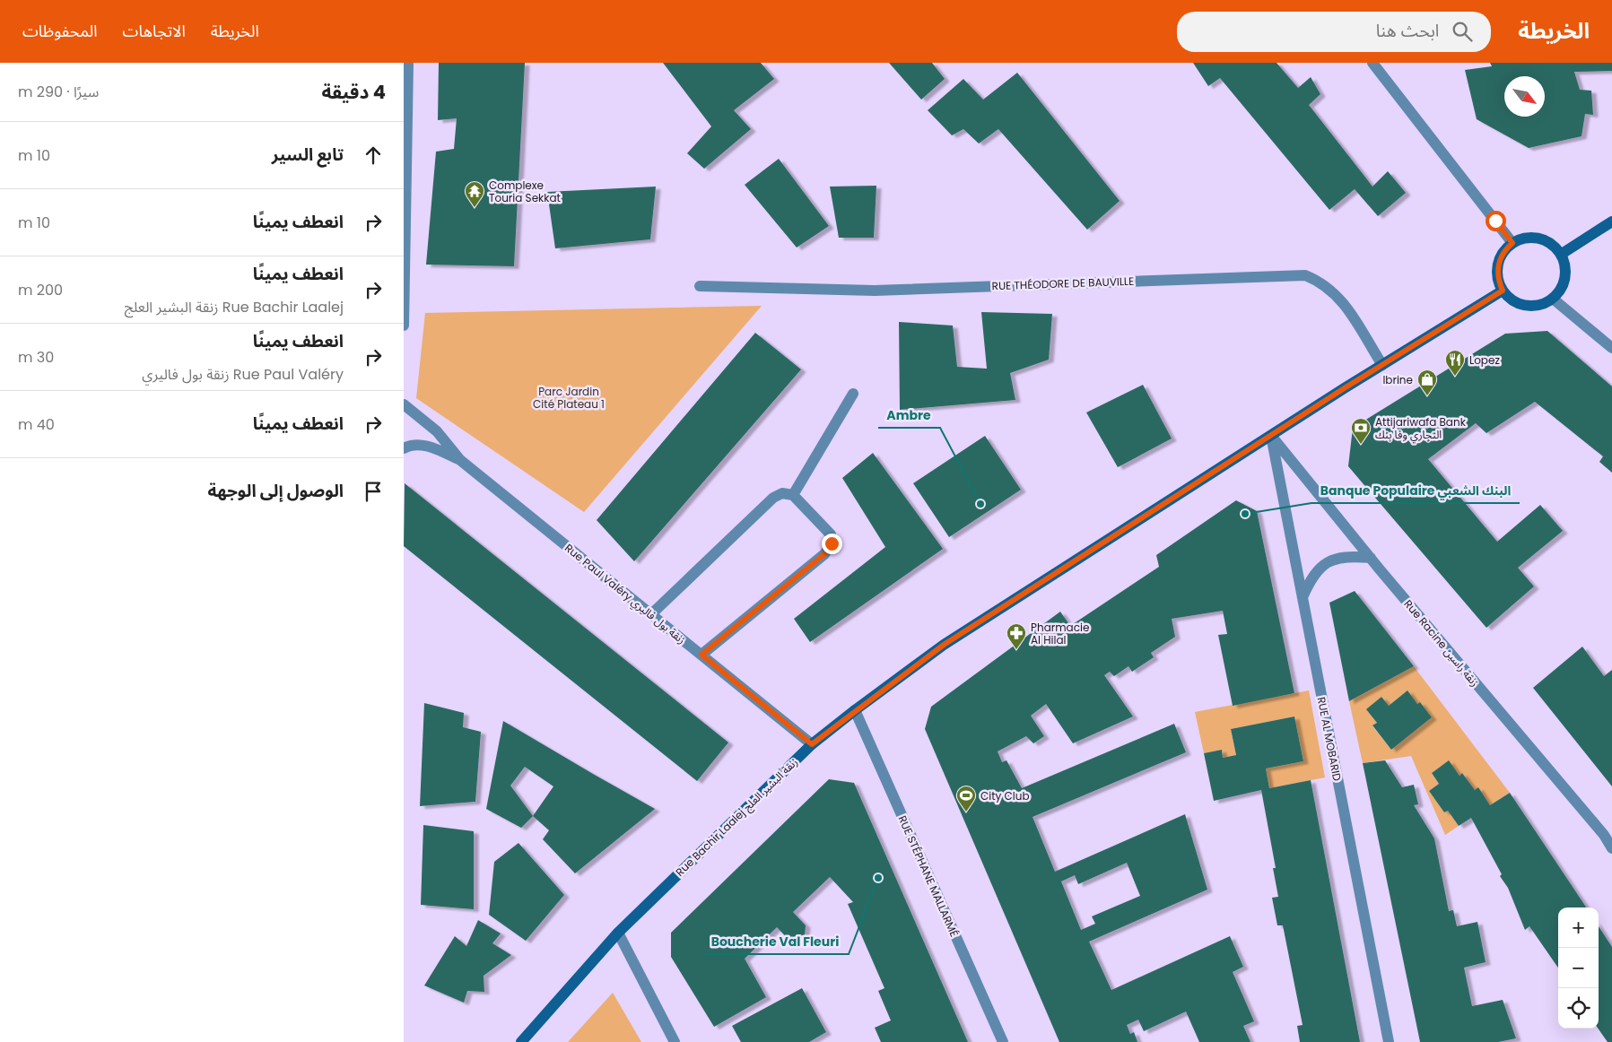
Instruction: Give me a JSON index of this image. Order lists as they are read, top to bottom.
{
  "streets": {
    "street": [
      "RUE THÉODORE DE BAUVILLE",
      "Rue Paul Valéry زنقة بول فاليري",
      "Rue Racine زنقة راسين",
      "RUE AL MOBARID",
      "Rue Bachir Laalej زنقة البشير العلج",
      "RUE STÉPHANE MALLARMÉ"
    ]
  },
  "crossings": [
    ["RUE THÉODORE DE BAUVILLE", "Rue Bachir Laalej زنقة البشير العلج"],
    ["Rue Paul Valéry زنقة بول فاليري", "Rue Bachir Laalej زنقة البشير العلج"],
    ["Rue Racine زنقة راسين", "RUE AL MOBARID"],
    ["Rue Racine زنقة راسين", "Rue Bachir Laalej زنقة البشير العلج"],
    ["RUE AL MOBARID", "Rue Bachir Laalej زنقة البشير العلج"],
    ["Rue Bachir Laalej زنقة البشير العلج", "RUE STÉPHANE MALLARMÉ"]
  ],
  "parks": ["Parc Jardin Cité Plateau 1"],
  "places": {
    "temple": ["Complexe Touria Sekkat"],
    "restaurant": ["Lopez"],
    "shop": ["Ibrine"],
    "bank": ["Attijariwafa Bank التجاري وفا بنك"],
    "other": ["Ambre", "Banque Populaire البنك الشعبي", "Boucherie Val Fleuri"],
    "pharmacy": ["Pharmacie Al Hilal"],
    "sports": ["City Club"]
  },
  "north": "bottom right",
  "page": {
    "header": "الخريطة",
    "search": "ابحث هنا",
    "nav": ["الخريطة", "الاتجاهات", "المحفوظات"],
    "heading": ["4 دقيقة", "سيرًا · 290 m"],
    "list": [
      ["تابع السير", "10 m"],
      ["انعطف يمينًا", "10 m"],
      ["انعطف يمينًا", "Rue Bachir Laalej زنقة البشير العلج", "200 m"],
      ["انعطف يمينًا", "Rue Paul Valéry زنقة بول فاليري", "30 m"],
      ["انعطف يمينًا", "40 m"],
      "الوصول إلى الوجهة"
    ],
    "map_buttons": ["+", "−"]
  }
}
